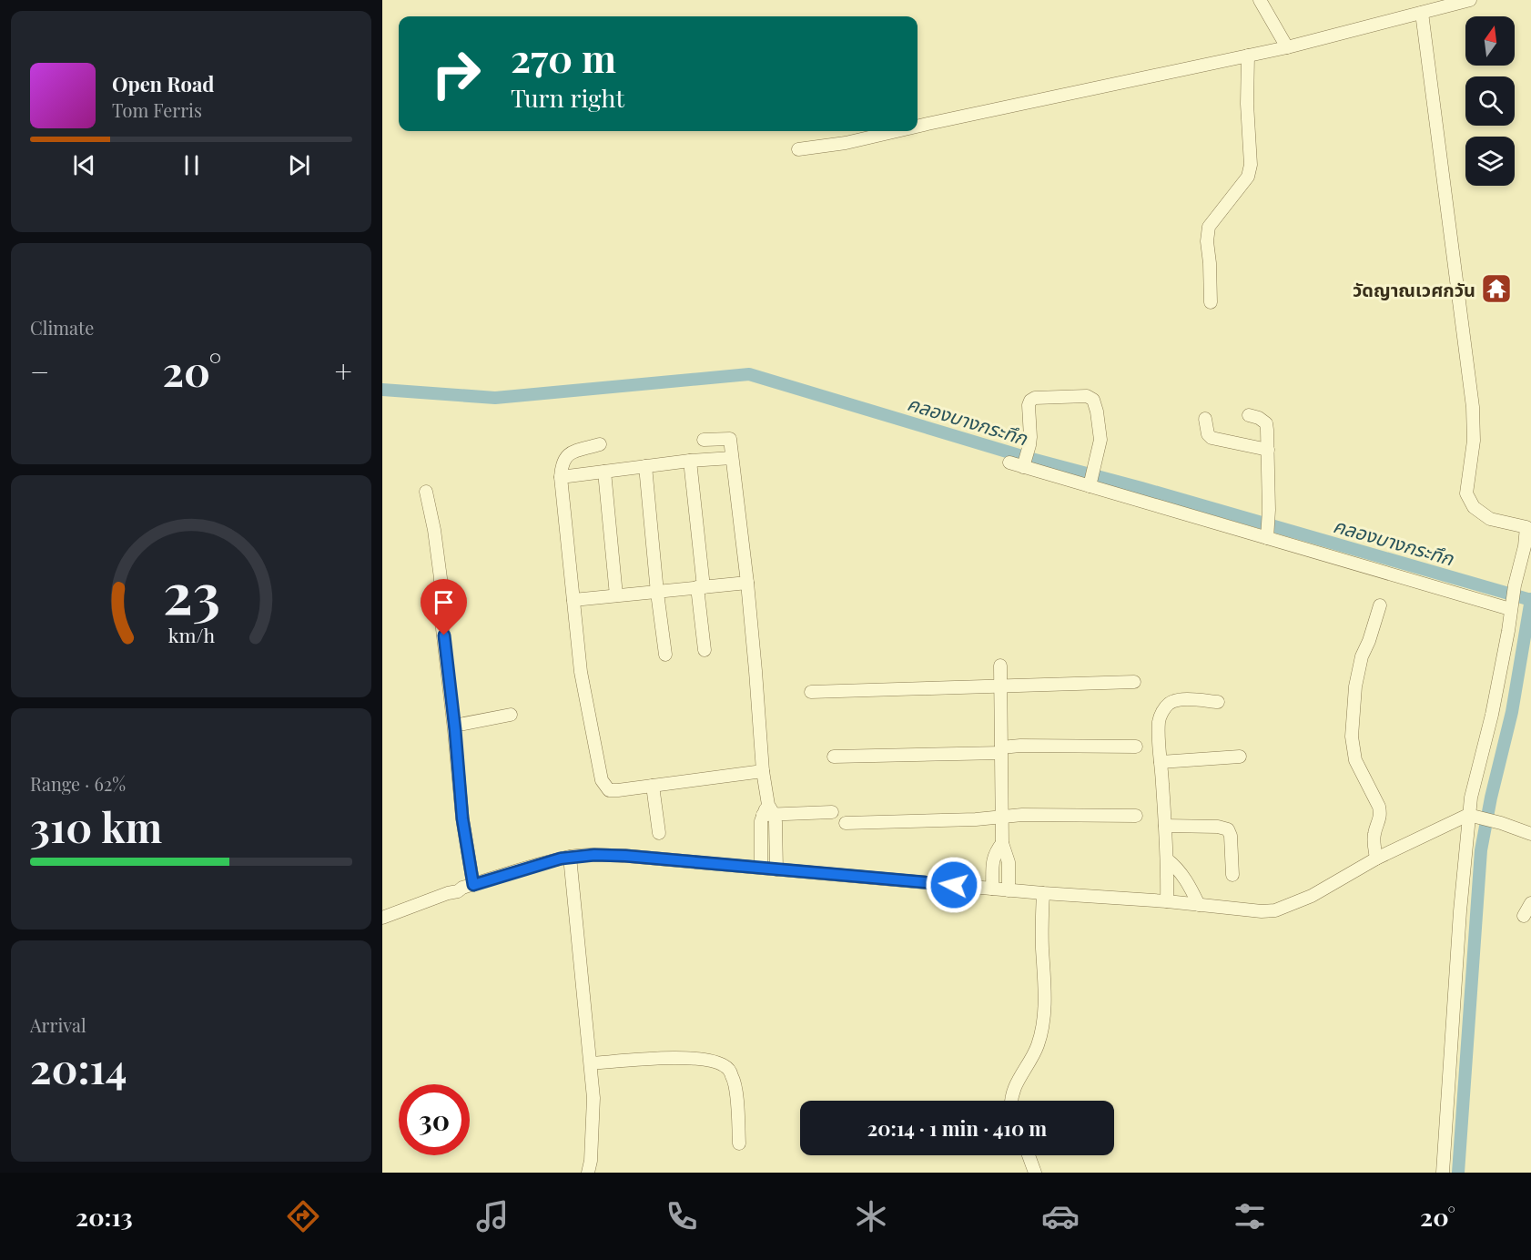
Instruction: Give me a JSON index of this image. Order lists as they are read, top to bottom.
{
  "water": ["คลองบางกระทึก"],
  "places": {
    "temple": ["วัดญาณเวศกวัน"]
  },
  "north": "top",
  "page": {
    "turn": ["270 m", "Turn right"],
    "song": ["Open Road", "Tom Ferris"],
    "tile": [
      "Climate",
      ["Range · 62%", "310 km"],
      ["Arrival", "20:14"]
    ],
    "heat": ["−", "20°", "+"],
    "limit": "30",
    "trip": "20:14 · 1 min · 410 m",
    "tabs": ["20:13", "20°"],
    "gauge": ["23", "km/h"]
  }
}
